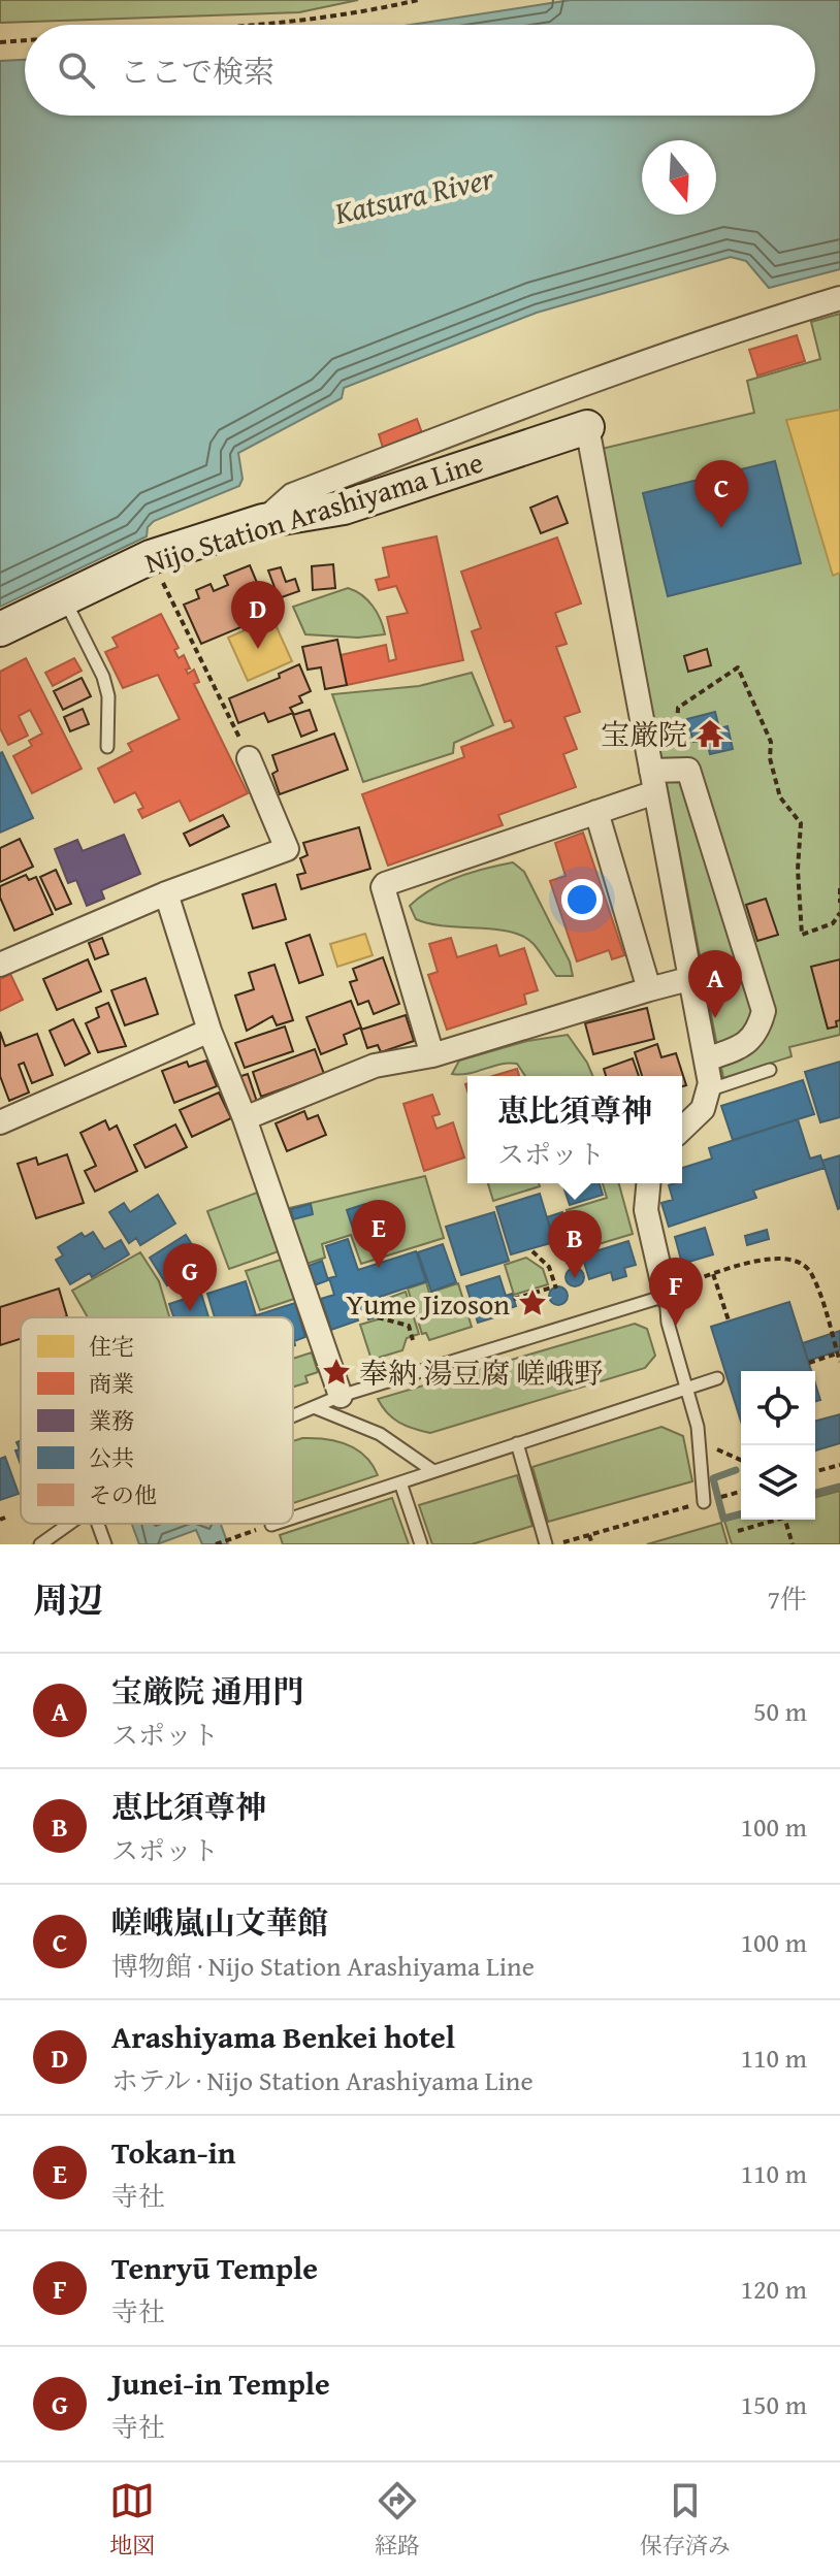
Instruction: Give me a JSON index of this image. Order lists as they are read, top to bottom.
{
  "streets": {
    "main road": ["Nijo Station Arashiyama Line"]
  },
  "water": ["Katsura River"],
  "places": {
    "temple": ["宝厳院"],
    "place": ["Yume Jizoson", "奉納 湯豆腐 嵯峨野"]
  },
  "legend": [
    "住宅",
    "商業",
    "業務",
    "公共",
    "その他"
  ],
  "north": "bottom",
  "page": {
    "search": "ここで検索",
    "pins": [
      "C",
      "D",
      "A",
      "E",
      "B",
      "G",
      "F"
    ],
    "popup": ["恵比須尊神", "スポット"],
    "heading": ["周辺", "7件"],
    "list": [
      {
        "mark": "A",
        "name": "宝厳院 通用門",
        "note": "スポット",
        "value": "50 m"
      },
      {
        "mark": "B",
        "name": "恵比須尊神",
        "note": "スポット",
        "value": "100 m"
      },
      {
        "mark": "C",
        "name": "嵯峨嵐山文華館",
        "note": "博物館 · Nijo Station Arashiyama Line",
        "value": "100 m"
      },
      {
        "mark": "D",
        "name": "Arashiyama Benkei hotel",
        "note": "ホテル · Nijo Station Arashiyama Line",
        "value": "110 m"
      },
      {
        "mark": "E",
        "name": "Tokan-in",
        "note": "寺社",
        "value": "110 m"
      },
      {
        "mark": "F",
        "name": "Tenryū Temple",
        "note": "寺社",
        "value": "120 m"
      },
      {
        "mark": "G",
        "name": "Junei-in Temple",
        "note": "寺社",
        "value": "150 m"
      }
    ],
    "nav": ["地図", "経路", "保存済み"]
  }
}
